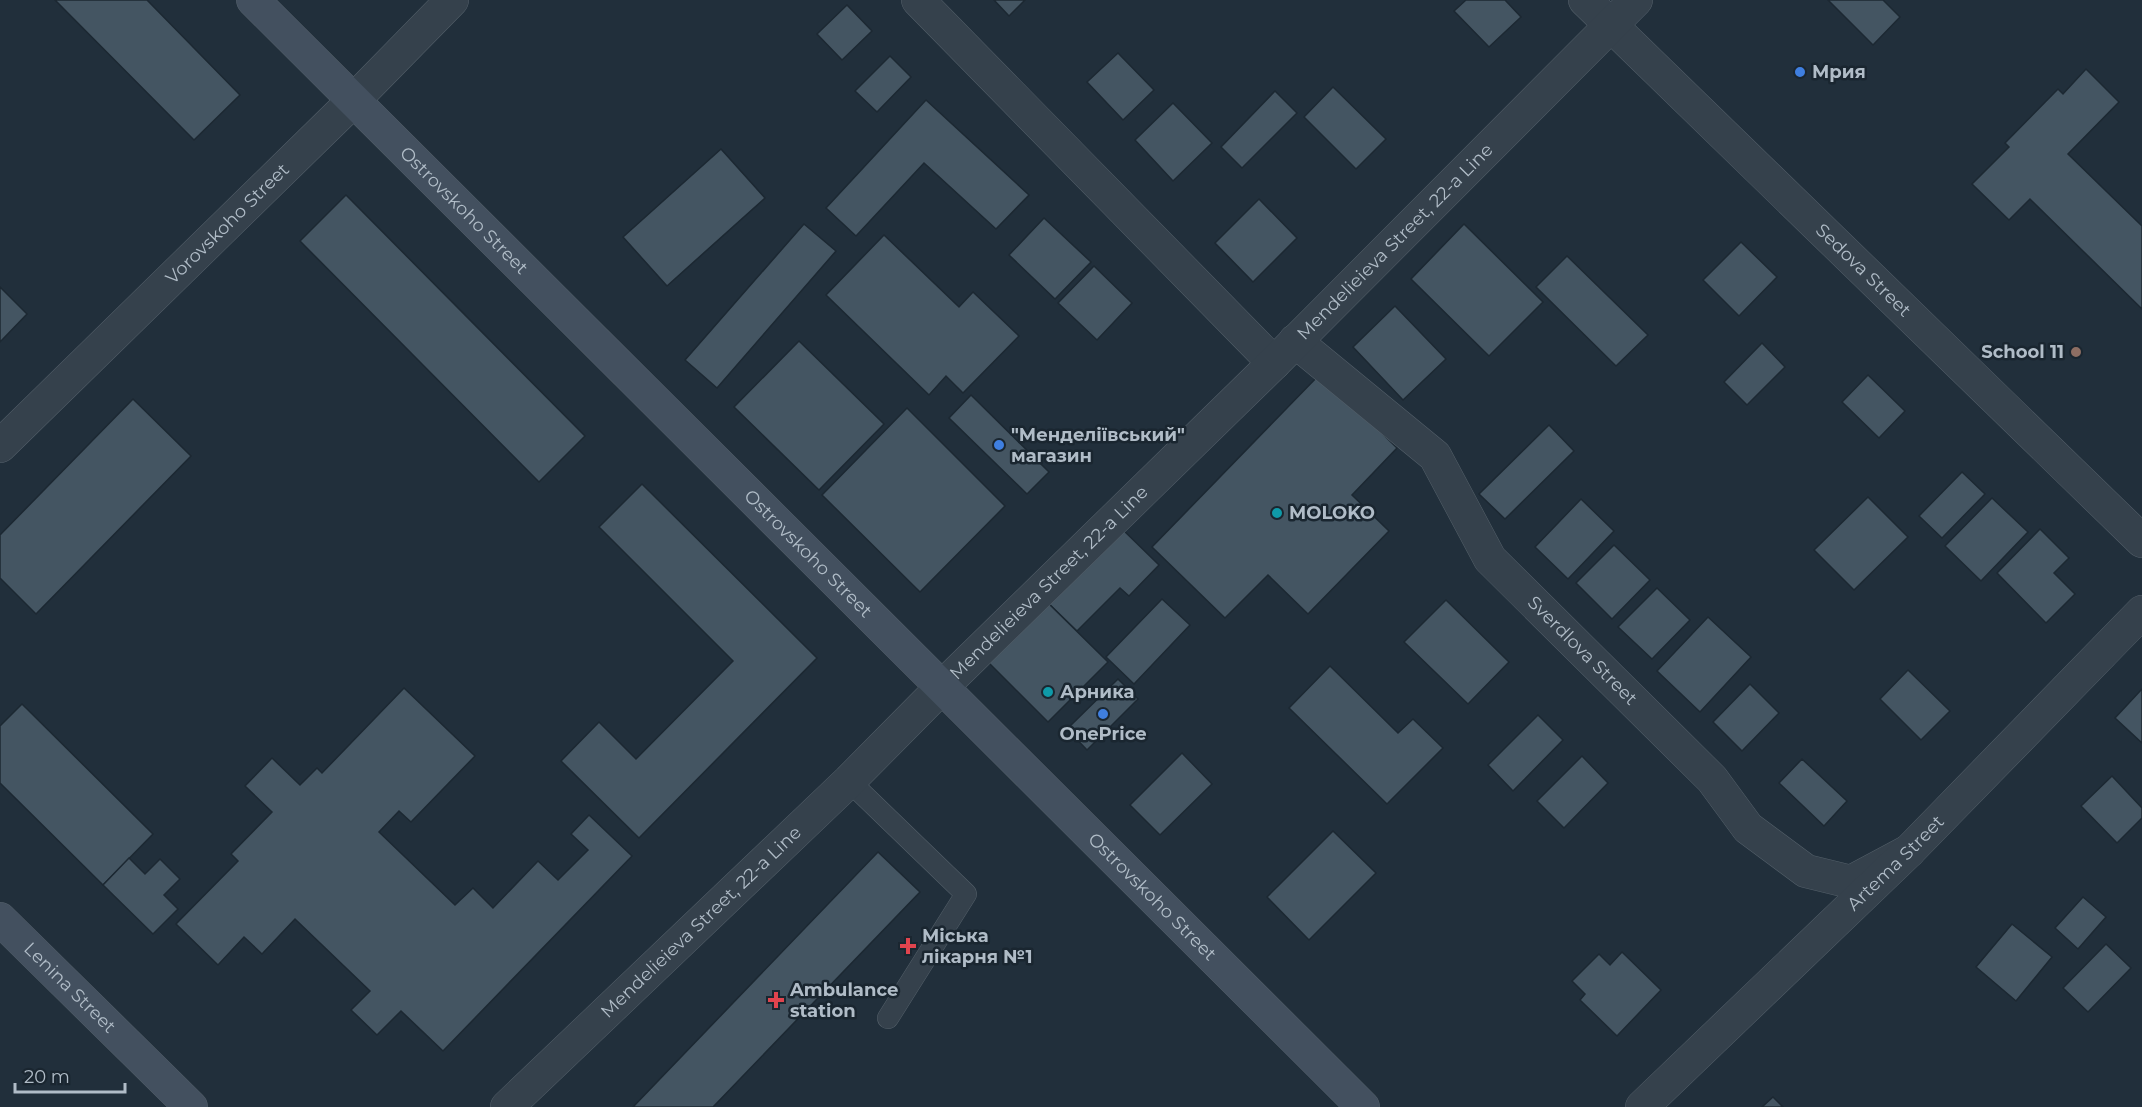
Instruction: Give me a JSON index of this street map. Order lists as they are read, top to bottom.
{
  "streets": {
    "street": [
      "Ostrovskoho Street",
      "Vorovskoho Street",
      "Mendelieieva Street, 22-a Line",
      "Sedova Street",
      "Sverdlova Street",
      "Artema Street",
      "Lenina Street"
    ]
  },
  "crossings": [
    ["Ostrovskoho Street", "Vorovskoho Street"],
    ["Ostrovskoho Street", "Mendelieieva Street, 22-a Line"],
    ["Mendelieieva Street, 22-a Line", "Sedova Street"],
    ["Mendelieieva Street, 22-a Line", "Sverdlova Street"],
    ["Sverdlova Street", "Artema Street"]
  ],
  "places": {
    "other": [
      "Мрия",
      "School 11",
      "\"Менделіївський\" магазин",
      "MOLOKO",
      "Арника",
      "OnePrice"
    ],
    "health": ["Міська лікарня №1", "Ambulance station"]
  },
  "scale_bar": "20 m"
}
